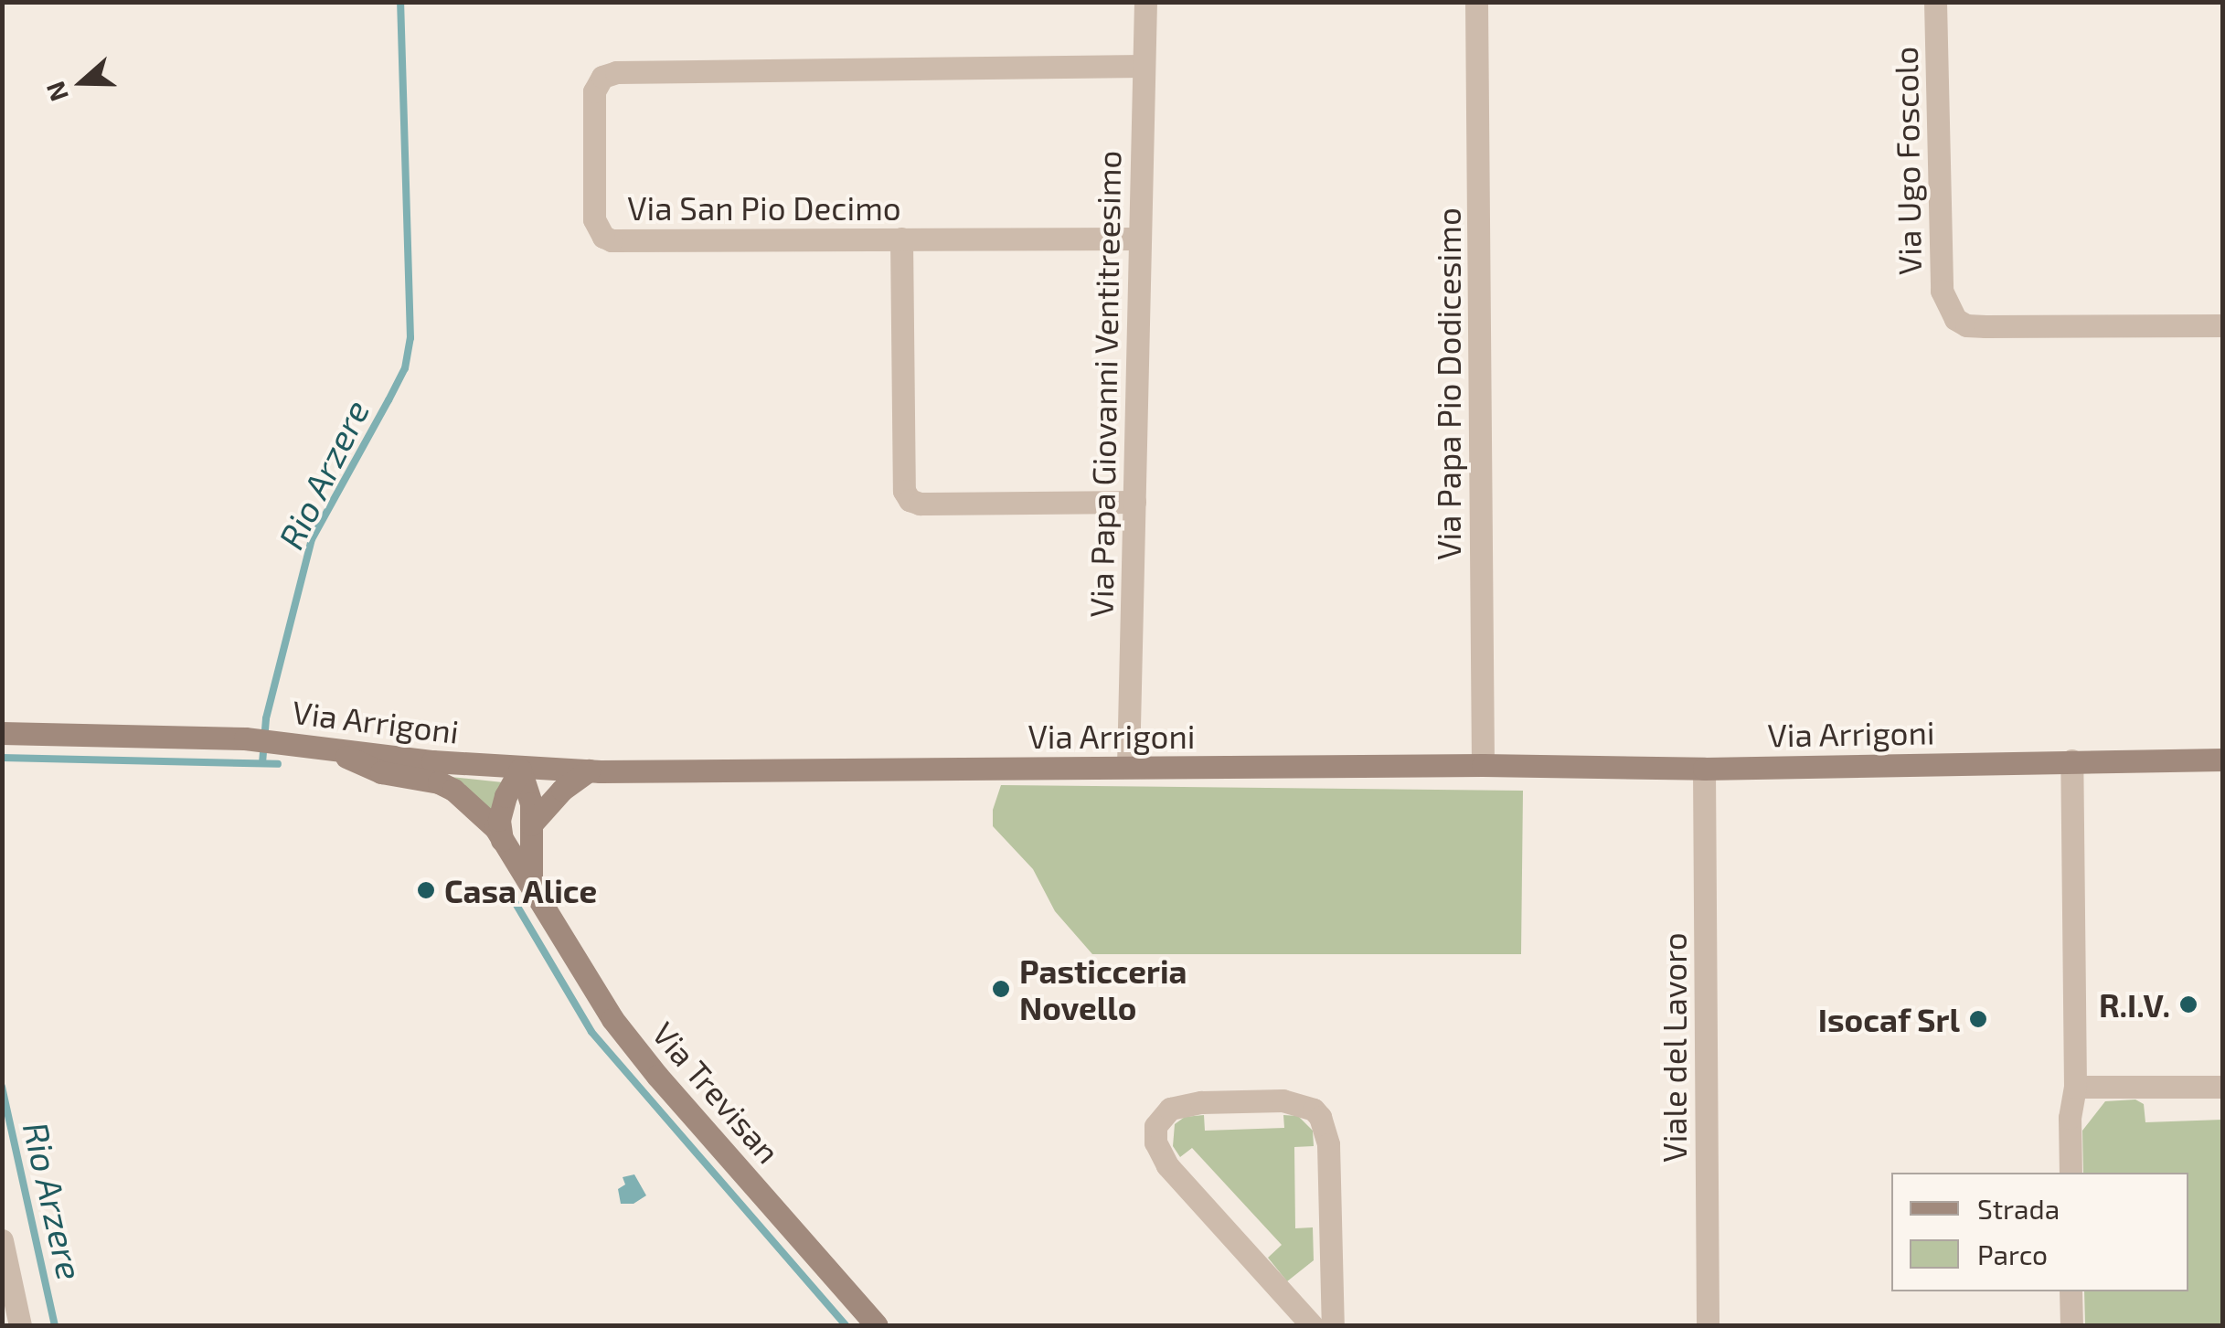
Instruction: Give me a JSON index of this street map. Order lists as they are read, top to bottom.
{
  "streets": {
    "street": [
      "Via Ugo Foscolo",
      "Via San Pio Decimo",
      "Via Papa Giovanni Ventitreesimo",
      "Via Papa Pio Dodicesimo",
      "Via Arrigoni",
      "Viale del Lavoro",
      "Via Trevisan"
    ]
  },
  "crossings": [
    ["Via San Pio Decimo", "Via Papa Giovanni Ventitreesimo"],
    ["Via Papa Giovanni Ventitreesimo", "Via Arrigoni"],
    ["Via Papa Pio Dodicesimo", "Via Arrigoni"],
    ["Via Arrigoni", "Viale del Lavoro"],
    ["Via Arrigoni", "Via Trevisan"]
  ],
  "water": ["Rio Arzere"],
  "places": [
    "Casa Alice",
    "Pasticceria Novello",
    "R.I.V.",
    "Isocaf Srl"
  ],
  "legend": ["Strada", "Parco"],
  "north": "left"
}
